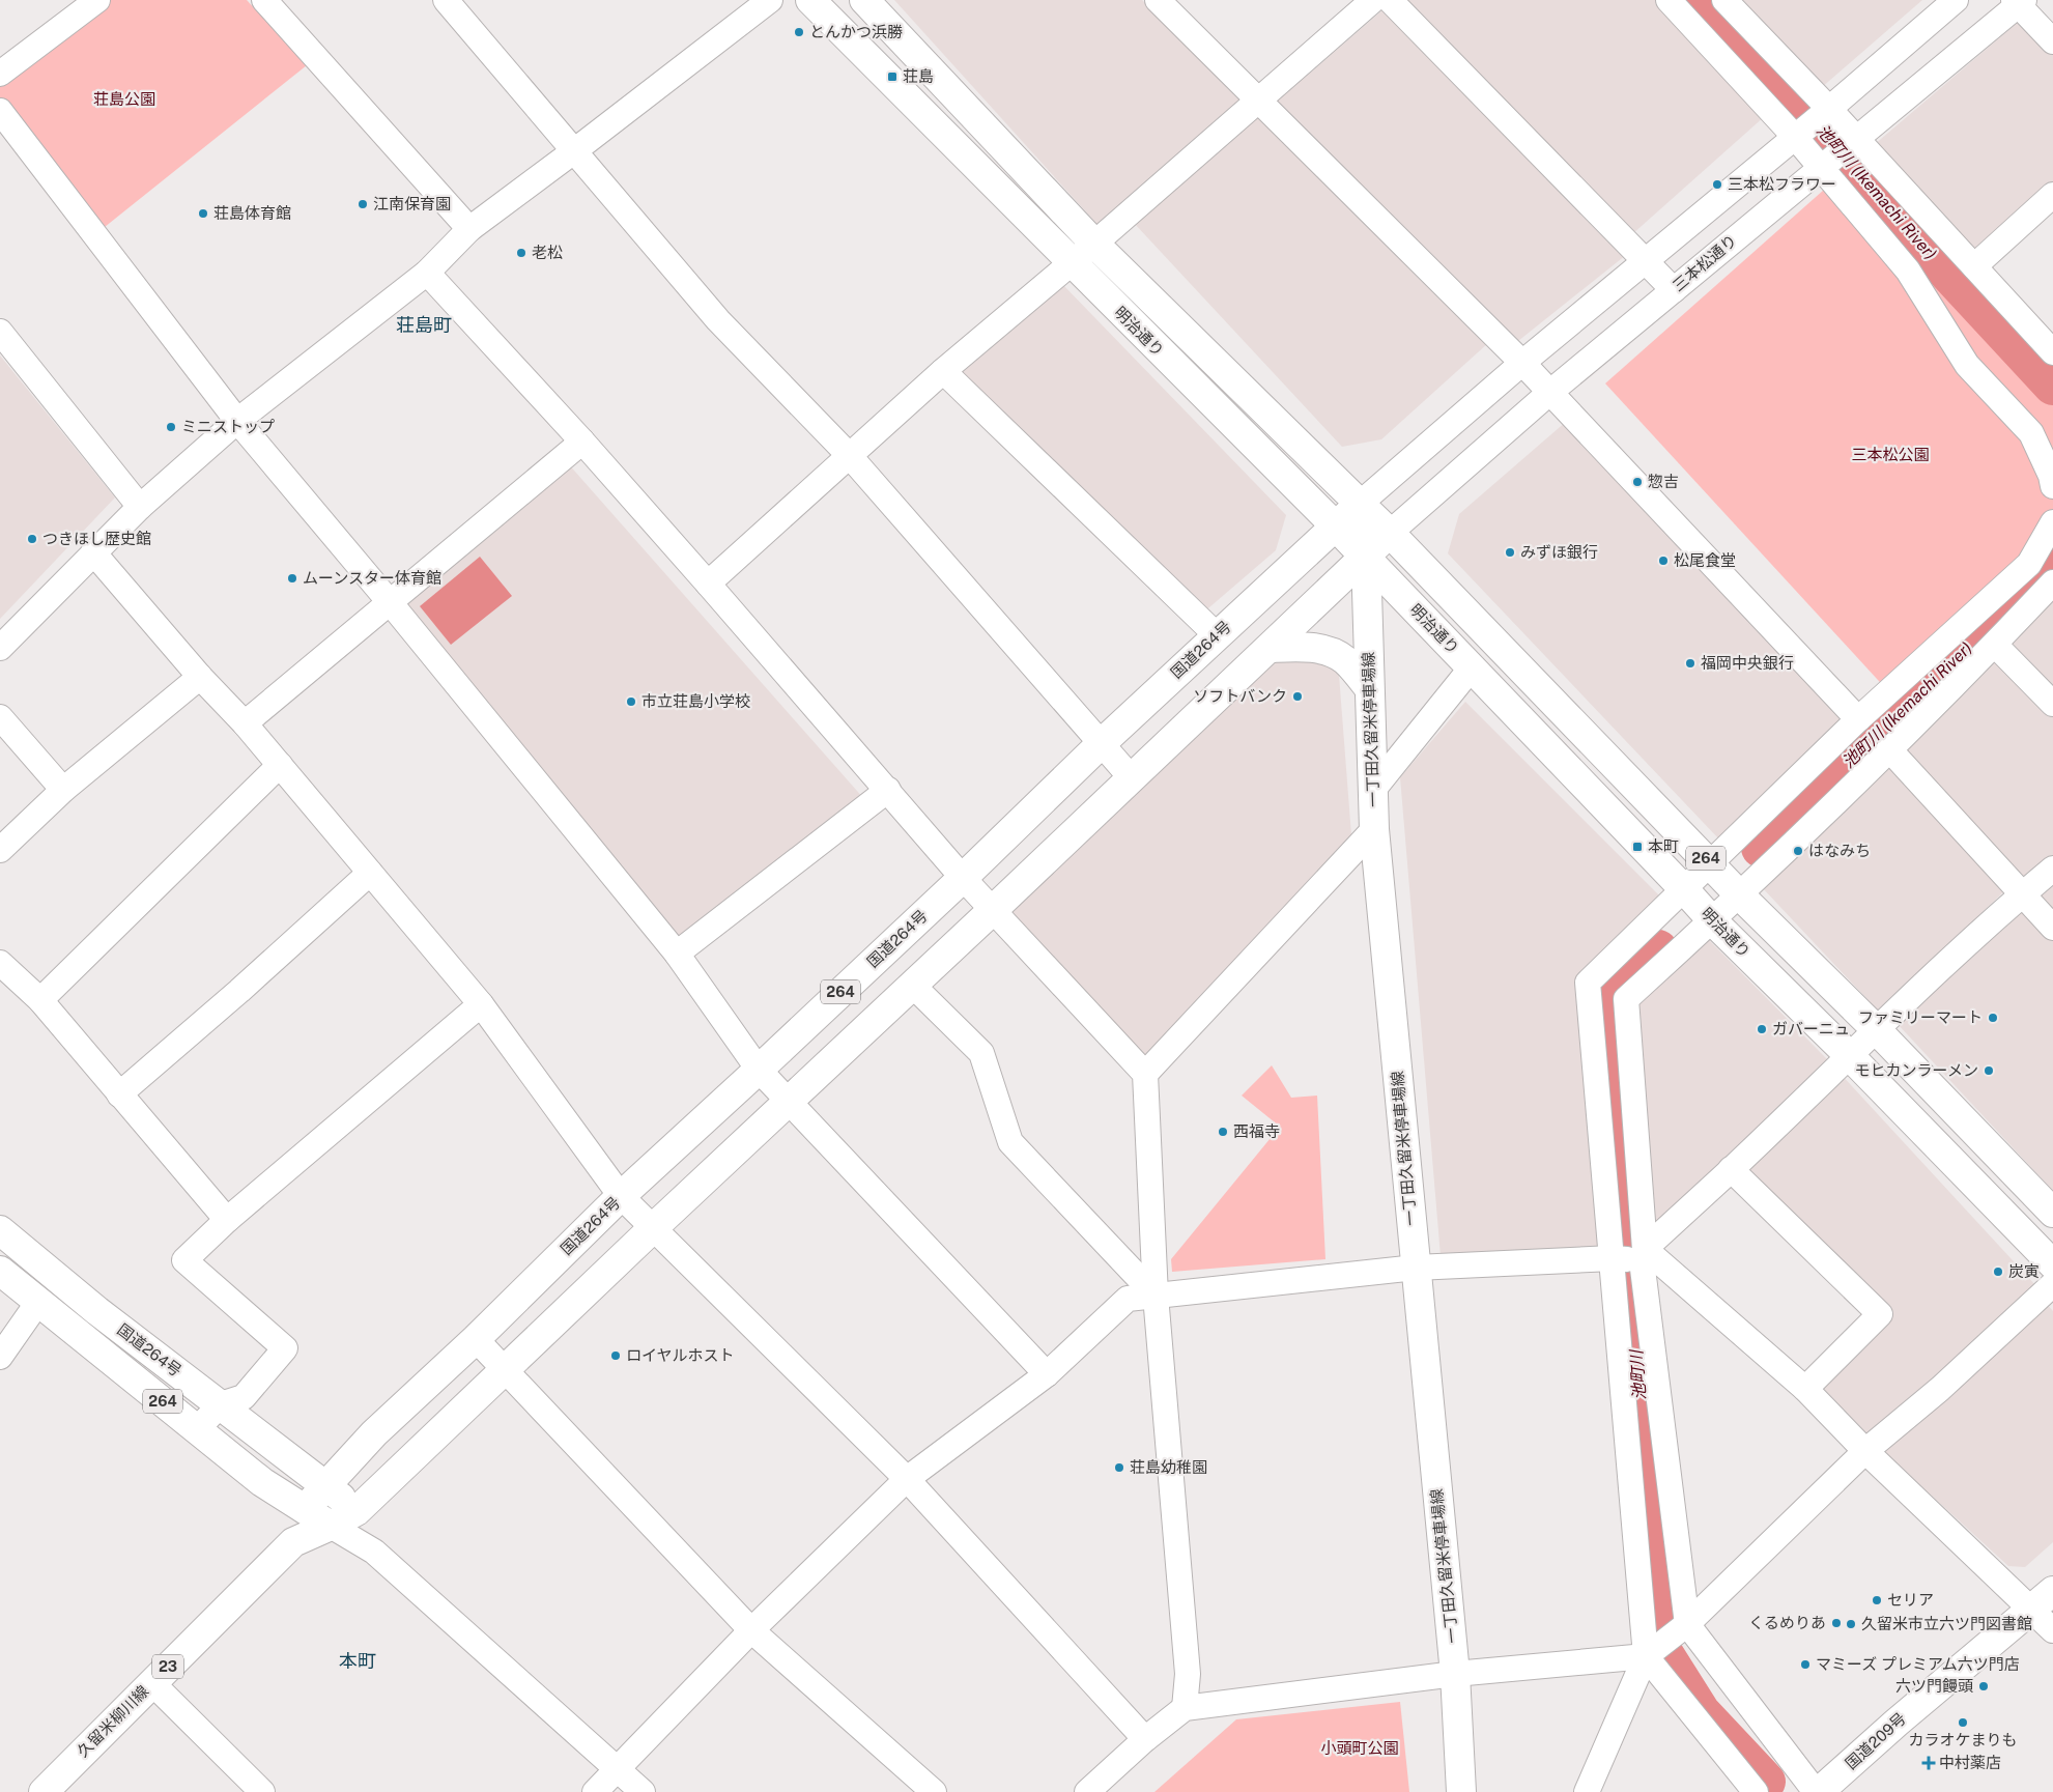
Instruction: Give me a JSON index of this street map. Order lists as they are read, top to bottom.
{
  "streets": {
    "main road": [
      "明治通り",
      "国道264号",
      "一丁田久留米停車場線",
      "264",
      "23",
      "久留米柳川線",
      "国道209号"
    ],
    "street": ["三本松通り"]
  },
  "crossings": [
    ["三本松通り", "明治通り"],
    ["三本松通り", "264"],
    ["明治通り", "国道264号"],
    ["明治通り", "一丁田久留米停車場線"],
    ["明治通り", "264"],
    ["国道264号", "一丁田久留米停車場線"],
    ["国道264号", "264"],
    ["国道264号", "久留米柳川線"],
    ["一丁田久留米停車場線", "264"],
    ["264", "久留米柳川線"]
  ],
  "districts": ["荘島町", "本町"],
  "water": ["池町川 (Ikemachi River)", "池町川"],
  "parks": ["荘島公園", "三本松公園", "小頭町公園"],
  "places": {
    "other": [
      "とんかつ浜勝",
      "三本松フラワー",
      "江南保育園",
      "荘島体育館",
      "老松",
      "ミニストップ",
      "惣吉",
      "つきほし歴史館",
      "みずほ銀行",
      "松尾食堂",
      "ムーンスター体育館",
      "福岡中央銀行",
      "ソフトバンク",
      "市立荘島小学校",
      "はなみち",
      "ファミリーマート",
      "ガバーニュ",
      "モヒカンラーメン",
      "西福寺",
      "炭寅",
      "ロイヤルホスト",
      "荘島幼稚園",
      "セリア",
      "くるめりあ",
      "久留米市立六ツ門図書館",
      "マミーズ プレミアム六ツ門店",
      "六ツ門饅頭",
      "カラオケまりも"
    ],
    "transit": ["荘島", "本町"],
    "health": ["中村薬店"]
  }
}
